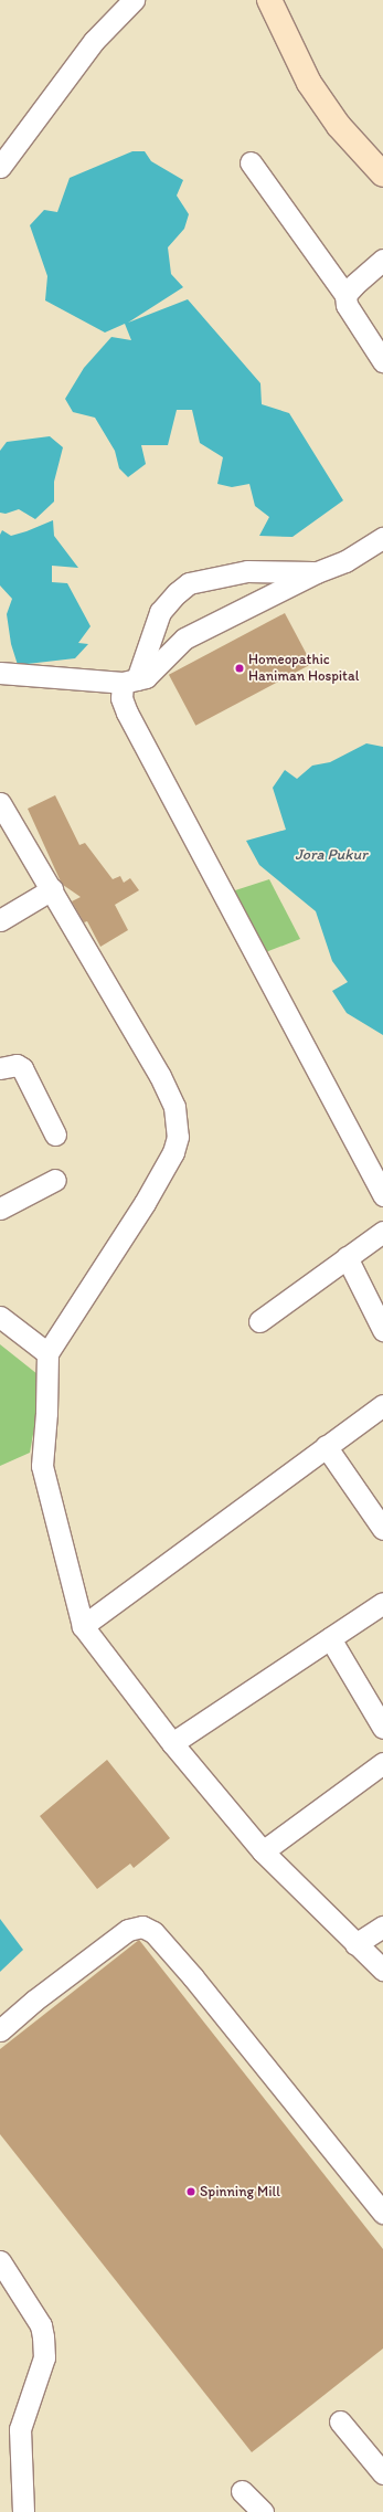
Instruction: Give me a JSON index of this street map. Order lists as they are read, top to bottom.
{
  "water": ["Jora Pukur"],
  "places": ["Homeopathic Haniman Hospital", "Spinning Mill"]
}
